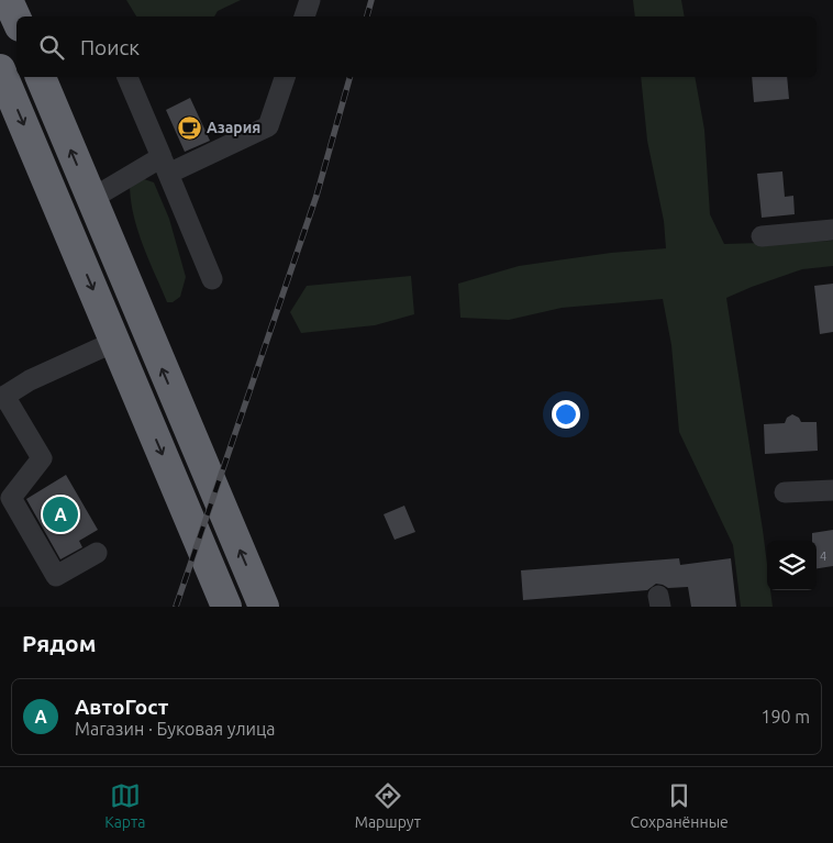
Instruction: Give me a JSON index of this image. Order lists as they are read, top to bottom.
{
  "places": {
    "cafe": ["Азария"]
  },
  "house_numbers": ["4"],
  "page": {
    "search": "Поиск",
    "pins": "A",
    "heading": "Рядом",
    "list": [
      {
        "mark": "A",
        "name": "АвтоГост",
        "note": "Магазин · Буковая улица",
        "value": "190 m"
      }
    ],
    "nav": ["Карта", "Маршрут", "Сохранённые"]
  }
}
